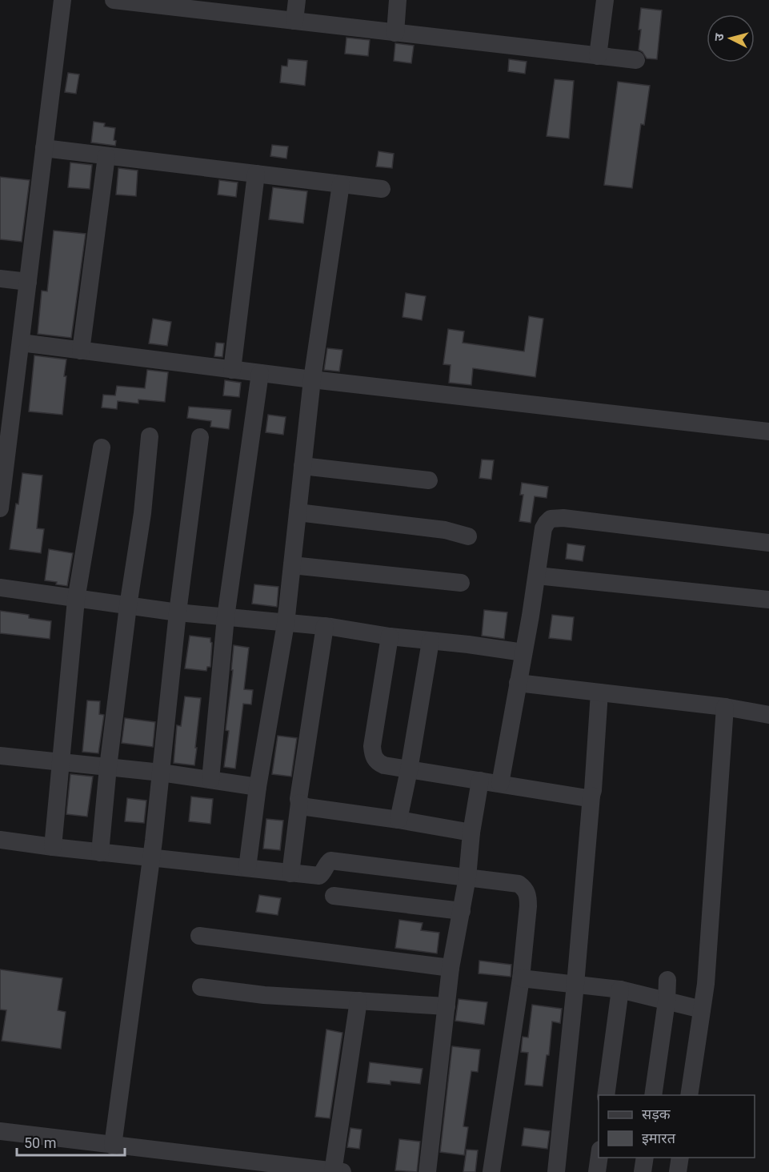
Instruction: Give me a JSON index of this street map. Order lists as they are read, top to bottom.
{
  "legend": ["सड़क", "इमारत"],
  "scale_bar": "50 m",
  "north": "left"
}
